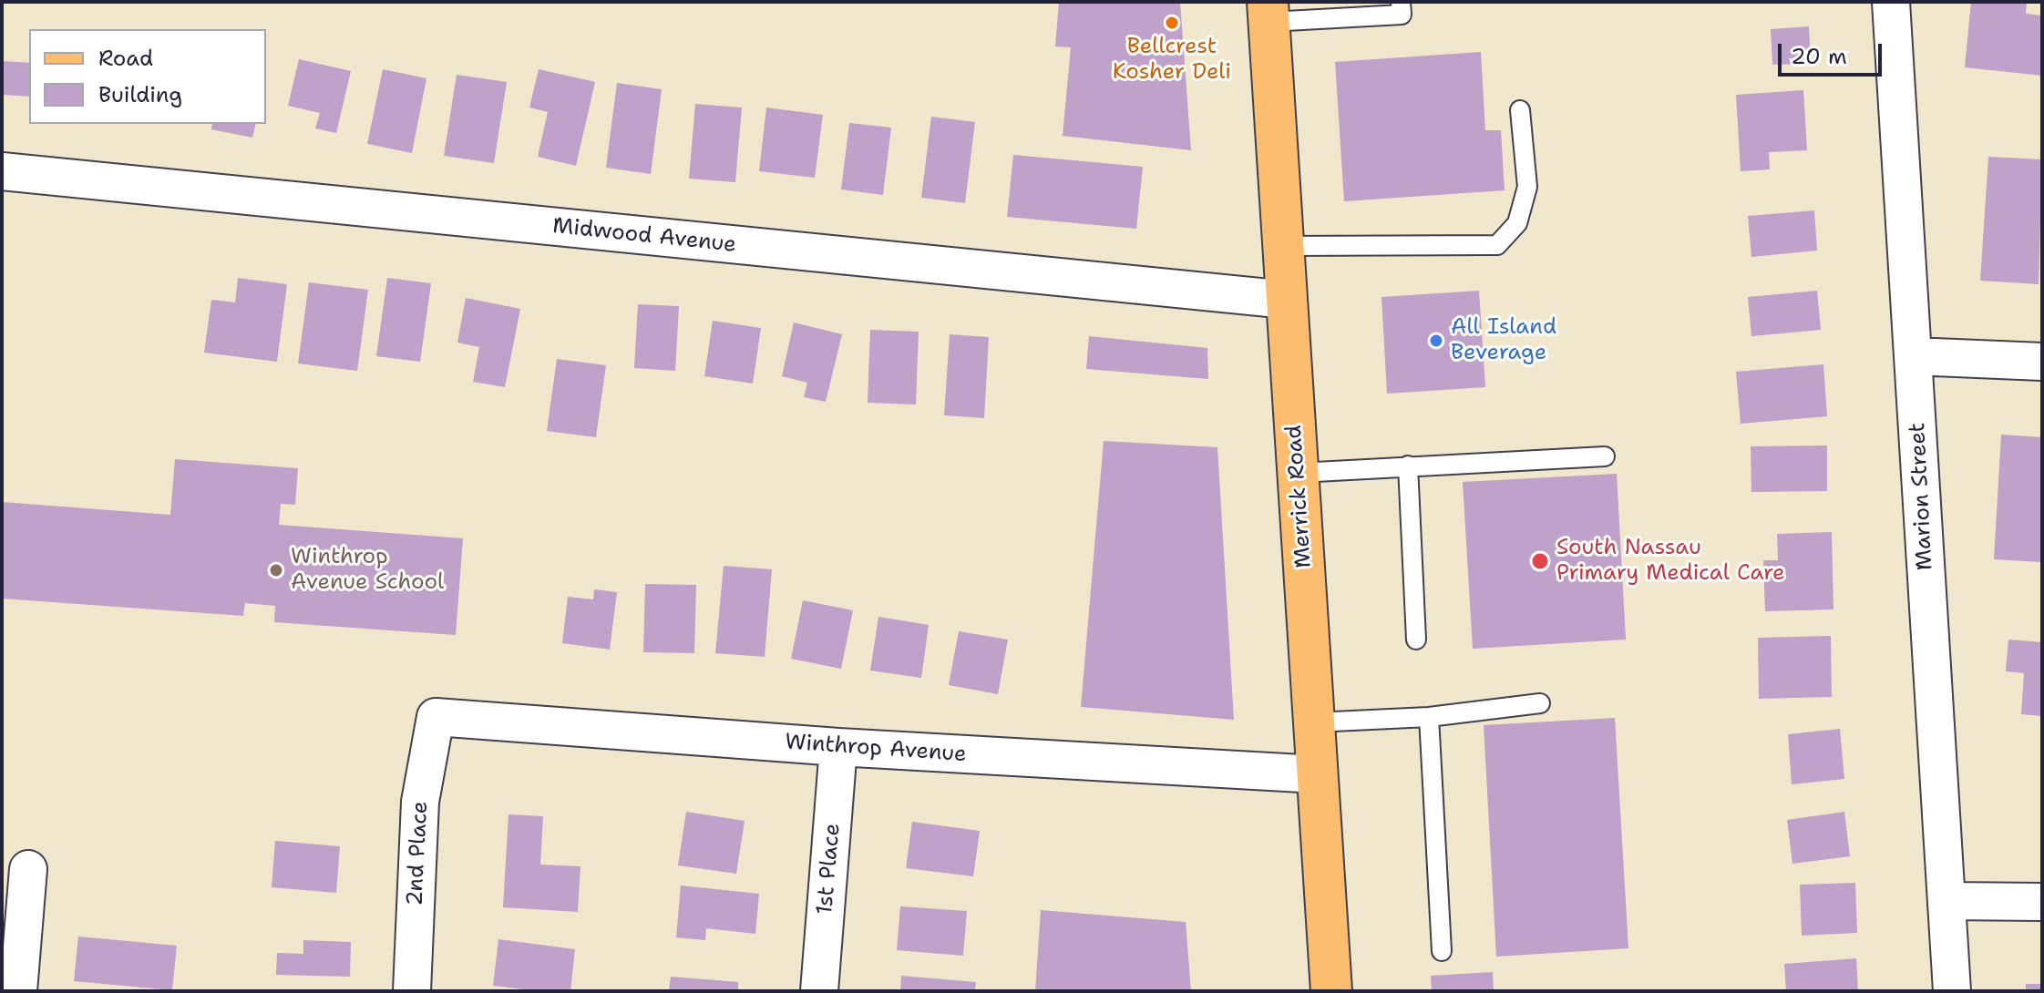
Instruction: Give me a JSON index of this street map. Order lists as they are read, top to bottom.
{
  "streets": {
    "main road": ["Merrick Road"],
    "street": [
      "Midwood Avenue",
      "Marion Street",
      "Winthrop Avenue",
      "2nd Place",
      "1st Place"
    ]
  },
  "crossings": [
    ["Midwood Avenue", "Merrick Road"],
    ["Merrick Road", "Winthrop Avenue"],
    ["Winthrop Avenue", "2nd Place"],
    ["Winthrop Avenue", "1st Place"]
  ],
  "places": [
    "Bellcrest Kosher Deli",
    "All Island Beverage",
    "South Nassau Primary Medical Care",
    "Winthrop Avenue School"
  ],
  "legend": ["Road", "Building"],
  "scale_bar": "20 m"
}
